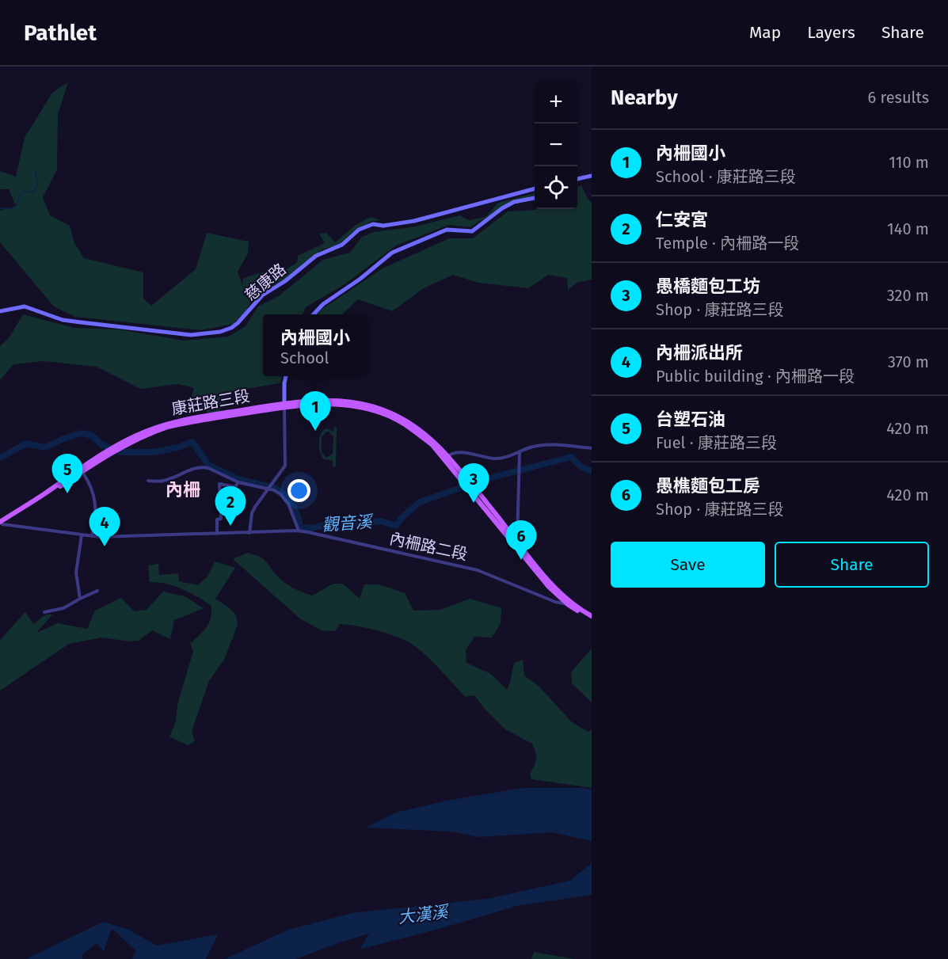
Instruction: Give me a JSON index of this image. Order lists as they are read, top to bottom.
{
  "streets": {
    "main road": ["康莊路三段"],
    "street": ["慈康路", "內柵路二段"]
  },
  "crossings": [
    ["康莊路三段", "內柵路二段"]
  ],
  "districts": ["內柵"],
  "water": ["觀音溪", "大漢溪"],
  "page": {
    "header": "Pathlet",
    "nav": ["Map", "Layers", "Share"],
    "heading": ["Nearby", "6 results"],
    "map_buttons": ["+", "−"],
    "list": [
      {
        "mark": "1",
        "name": "內柵國小",
        "note": "School · 康莊路三段",
        "value": "110 m"
      },
      {
        "mark": "2",
        "name": "仁安宮",
        "note": "Temple · 內柵路一段",
        "value": "140 m"
      },
      {
        "mark": "3",
        "name": "愚橋麵包工坊",
        "note": "Shop · 康莊路三段",
        "value": "320 m"
      },
      {
        "mark": "4",
        "name": "內柵派出所",
        "note": "Public building · 內柵路一段",
        "value": "370 m"
      },
      {
        "mark": "5",
        "name": "台塑石油",
        "note": "Fuel · 康莊路三段",
        "value": "420 m"
      },
      {
        "mark": "6",
        "name": "愚樵麵包工房",
        "note": "Shop · 康莊路三段",
        "value": "420 m"
      }
    ],
    "popup": ["內柵國小", "School"],
    "pins": [
      "1",
      "5",
      "3",
      "2",
      "4",
      "6"
    ],
    "buttons": ["Save", "Share"]
  }
}
